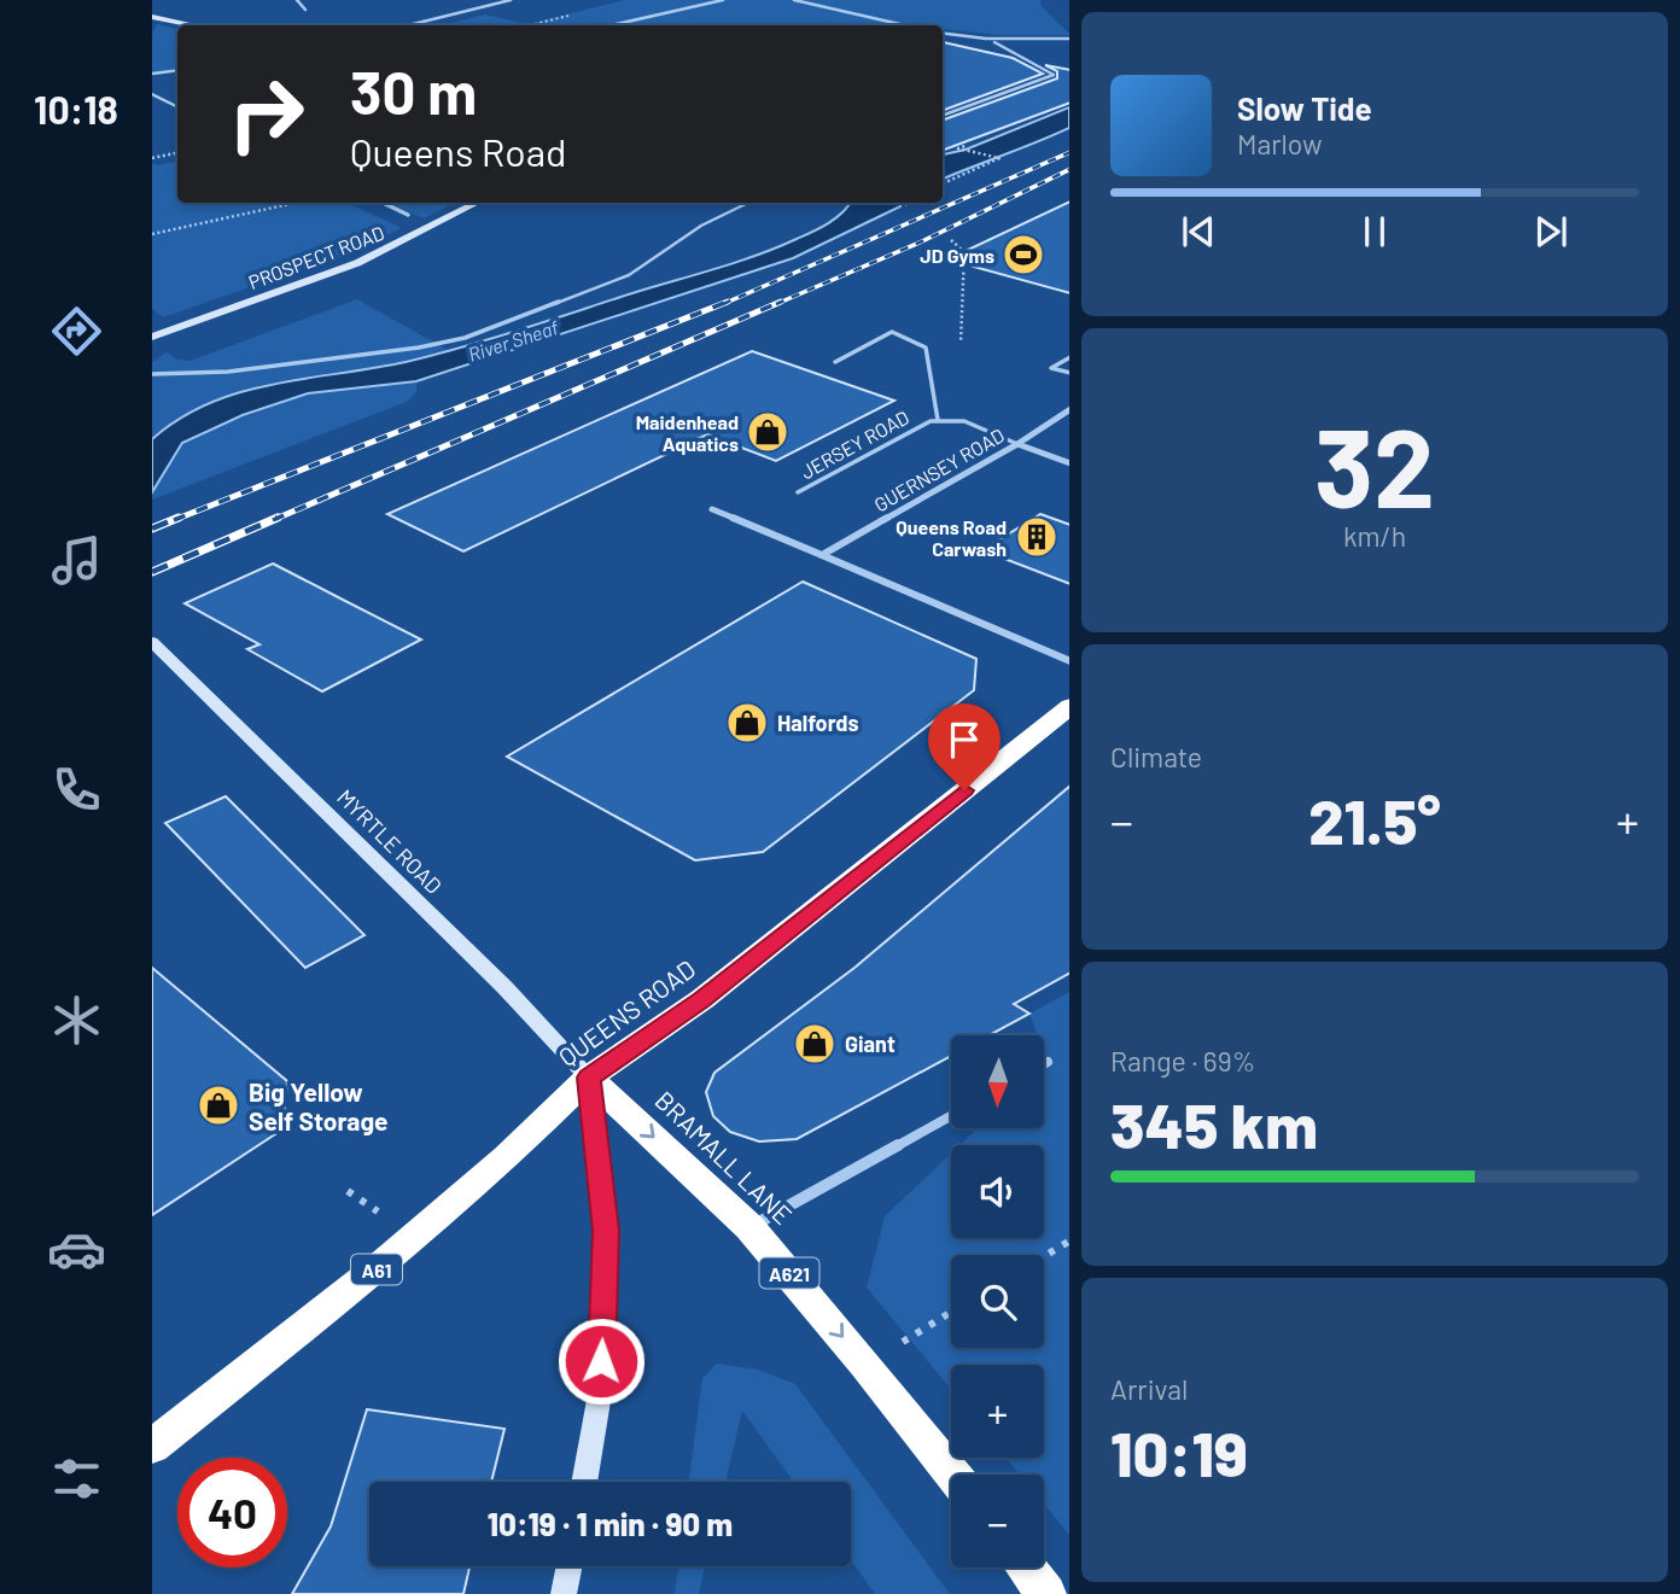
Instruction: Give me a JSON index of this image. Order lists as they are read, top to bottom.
{
  "streets": {
    "highway": [
      "QUEENS ROAD",
      "BRAMALL LANE",
      "A61",
      "A621"
    ],
    "main road": ["PROSPECT ROAD", "MYRTLE ROAD"],
    "street": ["JERSEY ROAD", "GUERNSEY ROAD"]
  },
  "crossings": [
    ["JERSEY ROAD", "GUERNSEY ROAD"],
    ["MYRTLE ROAD", "QUEENS ROAD"],
    ["MYRTLE ROAD", "BRAMALL LANE"],
    ["QUEENS ROAD", "BRAMALL LANE"]
  ],
  "one_way": ["BRAMALL LANE"],
  "water": ["River Sheaf"],
  "places": {
    "sports": ["JD Gyms"],
    "shop": [
      "Maidenhead Aquatics",
      "Halfords",
      "Giant",
      "Big Yellow Self Storage"
    ],
    "building": ["Queens Road Carwash"]
  },
  "north": "bottom",
  "page": {
    "tabs": "10:18",
    "turn": ["30 m", "Queens Road"],
    "song": ["Slow Tide", "Marlow"],
    "tile": [
      ["32", "km/h"],
      "Climate",
      ["Range · 69%", "345 km"],
      ["Arrival", "10:19"]
    ],
    "heat": ["−", "21.5°", "+"],
    "map_buttons": ["+", "−"],
    "limit": "40",
    "trip": "10:19 · 1 min · 90 m"
  }
}
